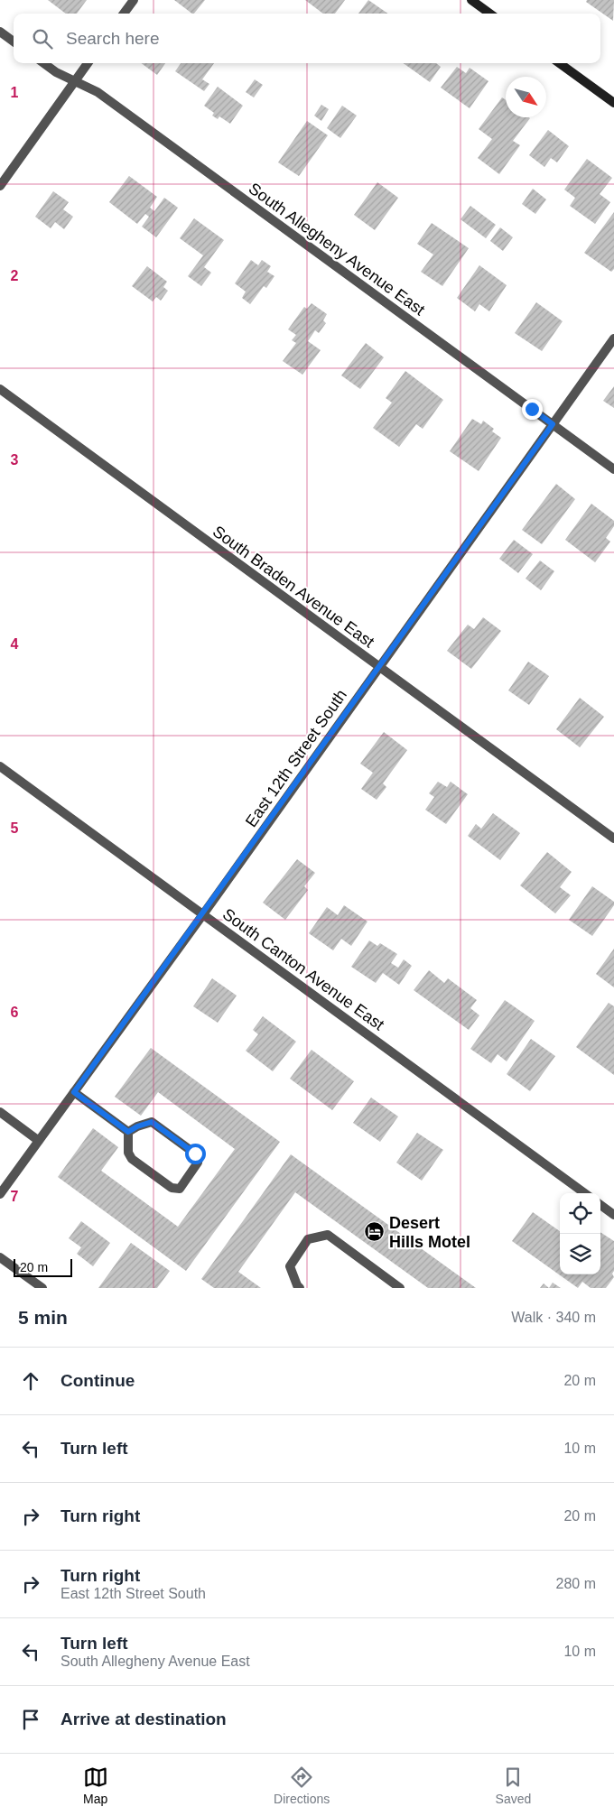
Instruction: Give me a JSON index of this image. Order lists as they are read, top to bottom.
{
  "streets": {
    "street": [
      "South Allegheny Avenue East",
      "South Braden Avenue East",
      "East 12th Street South",
      "South Canton Avenue East"
    ]
  },
  "crossings": [
    ["South Allegheny Avenue East", "East 12th Street South"],
    ["South Braden Avenue East", "East 12th Street South"],
    ["East 12th Street South", "South Canton Avenue East"]
  ],
  "places": {
    "hotel": ["Desert Hills Motel"]
  },
  "scale_bar": "20 m",
  "north": "bottom right",
  "page": {
    "search": "Search here",
    "scale": "20 m",
    "heading": ["5 min", "Walk · 340 m"],
    "list": [
      ["Continue", "20 m"],
      ["Turn left", "10 m"],
      ["Turn right", "20 m"],
      ["Turn right", "East 12th Street South", "280 m"],
      ["Turn left", "South Allegheny Avenue East", "10 m"],
      "Arrive at destination"
    ],
    "nav": ["Map", "Directions", "Saved"]
  },
  "grid": {
    "rows": [
      "1",
      "2",
      "3",
      "4",
      "5",
      "6",
      "7"
    ]
  }
}
